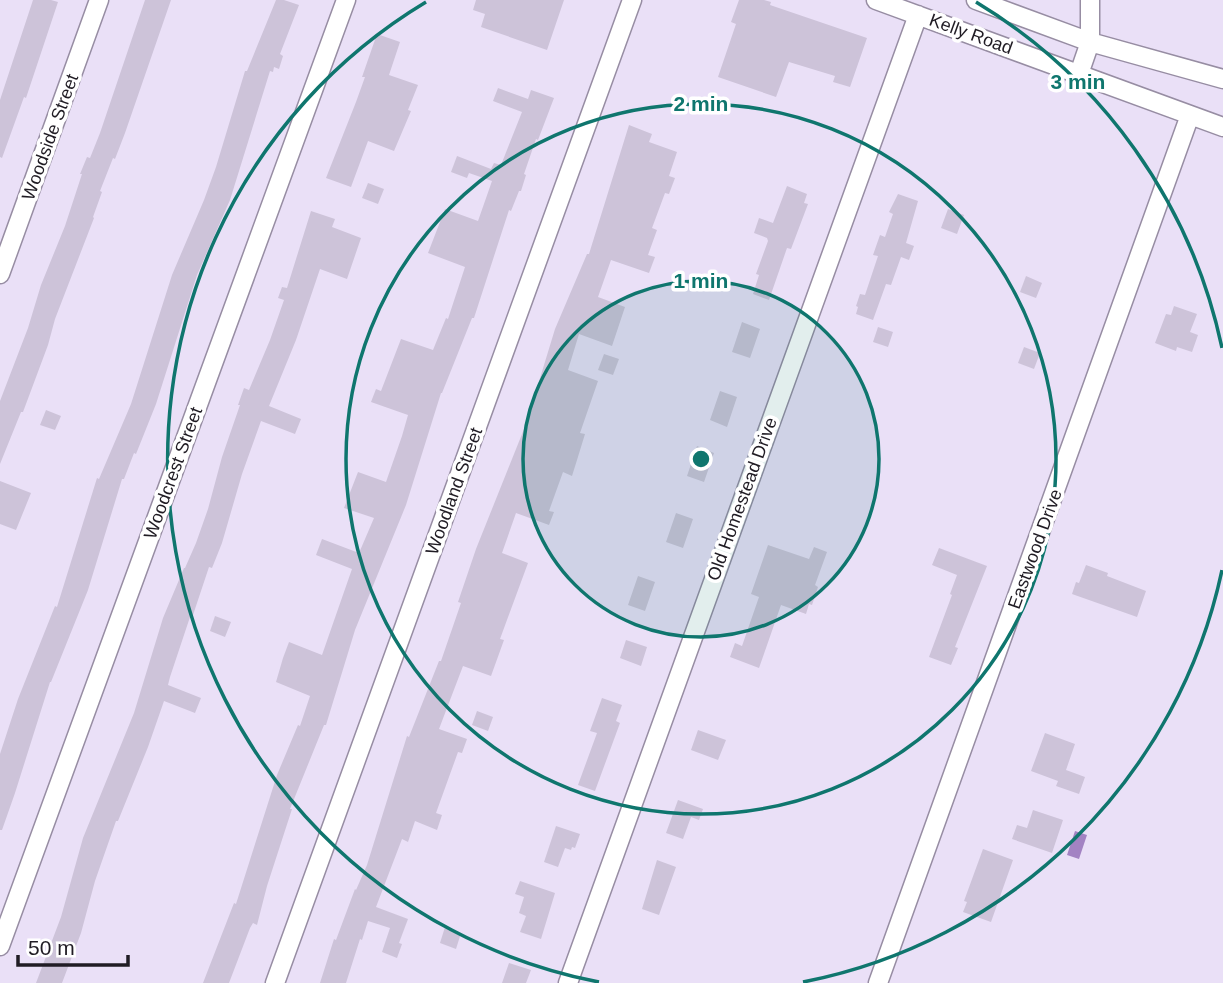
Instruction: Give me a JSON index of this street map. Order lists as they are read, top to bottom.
{
  "streets": {
    "street": [
      "Kelly Road",
      "Woodside Street",
      "Woodcrest Street",
      "Woodland Street",
      "Old Homestead Drive",
      "Eastwood Drive"
    ]
  },
  "crossings": [
    ["Kelly Road", "Old Homestead Drive"],
    ["Kelly Road", "Eastwood Drive"]
  ],
  "scale_bar": "50 m",
  "rings": ["3 min", "2 min", "1 min"]
}
